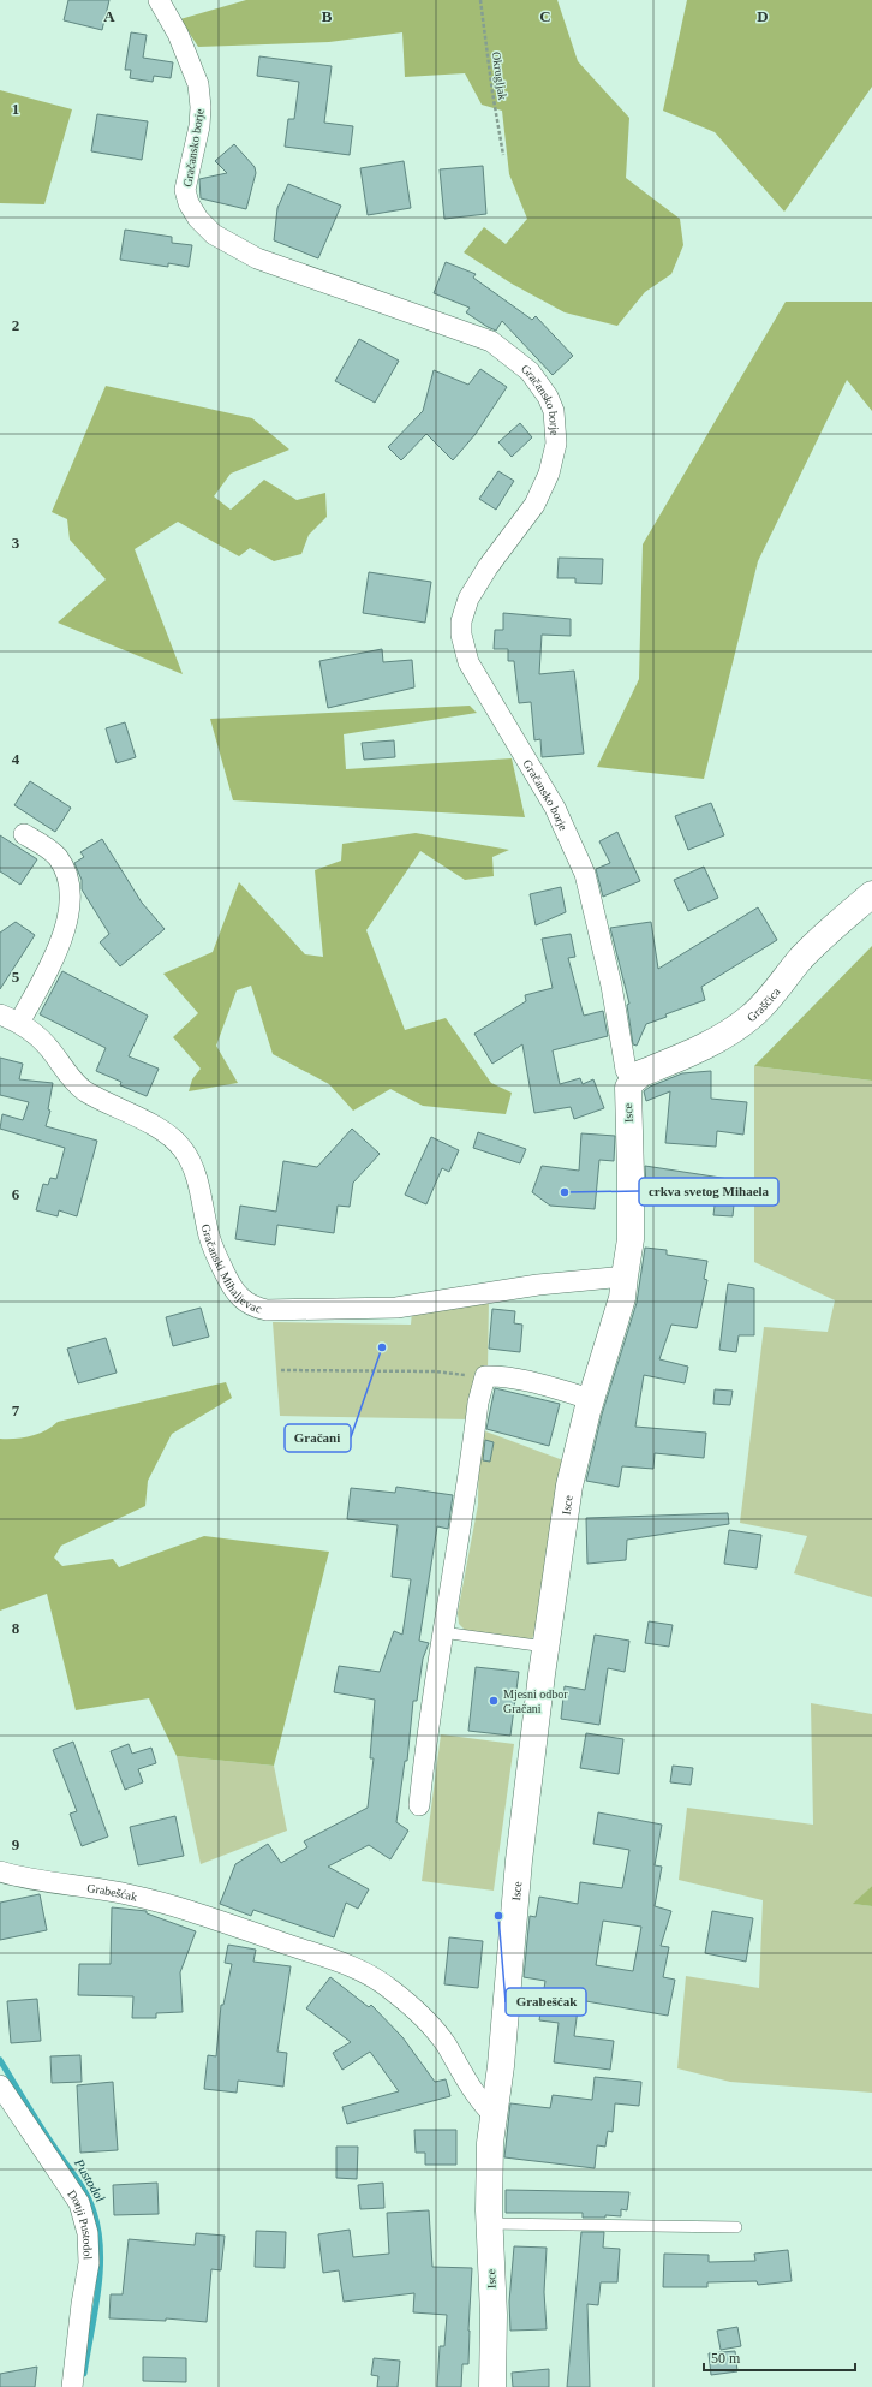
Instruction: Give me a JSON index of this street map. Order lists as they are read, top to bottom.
{
  "streets": {
    "street": [
      "Gračansko borje",
      "Graščica",
      "Isce",
      "Gračanski Mihaljevac",
      "Grabešćak",
      "Donji Pustodol"
    ],
    "path": ["Okrugljak"]
  },
  "crossings": [
    ["Gračansko borje", "Graščica"],
    ["Gračansko borje", "Isce"],
    ["Graščica", "Isce"],
    ["Isce", "Gračanski Mihaljevac"],
    ["Isce", "Grabešćak"]
  ],
  "water": ["Pustodol"],
  "places": [
    "crkva svetog Mihaela",
    "Gračani",
    "Mjesni odbor Gračani",
    "Grabešćak"
  ],
  "scale_bar": "50 m",
  "grid": {
    "columns": [
      "A",
      "B",
      "C",
      "D"
    ],
    "rows": [
      "1",
      "2",
      "3",
      "4",
      "5",
      "6",
      "7",
      "8",
      "9"
    ]
  }
}
